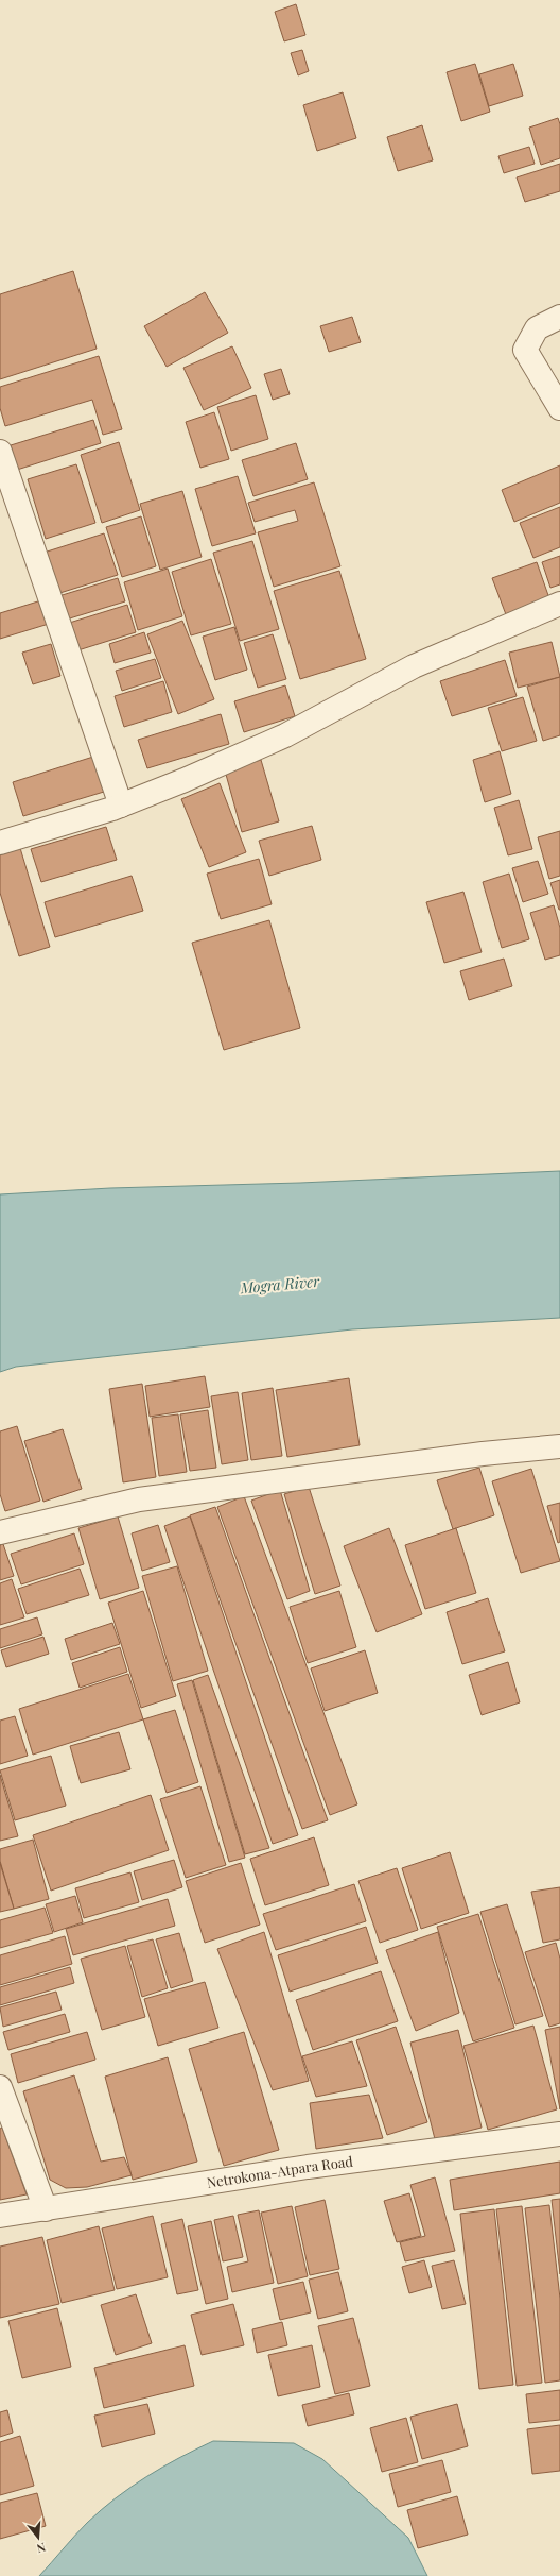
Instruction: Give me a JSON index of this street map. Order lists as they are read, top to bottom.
{
  "streets": {
    "street": ["Netrokona-Atpara Road"]
  },
  "water": ["Mogra River"],
  "north": "bottom"
}
